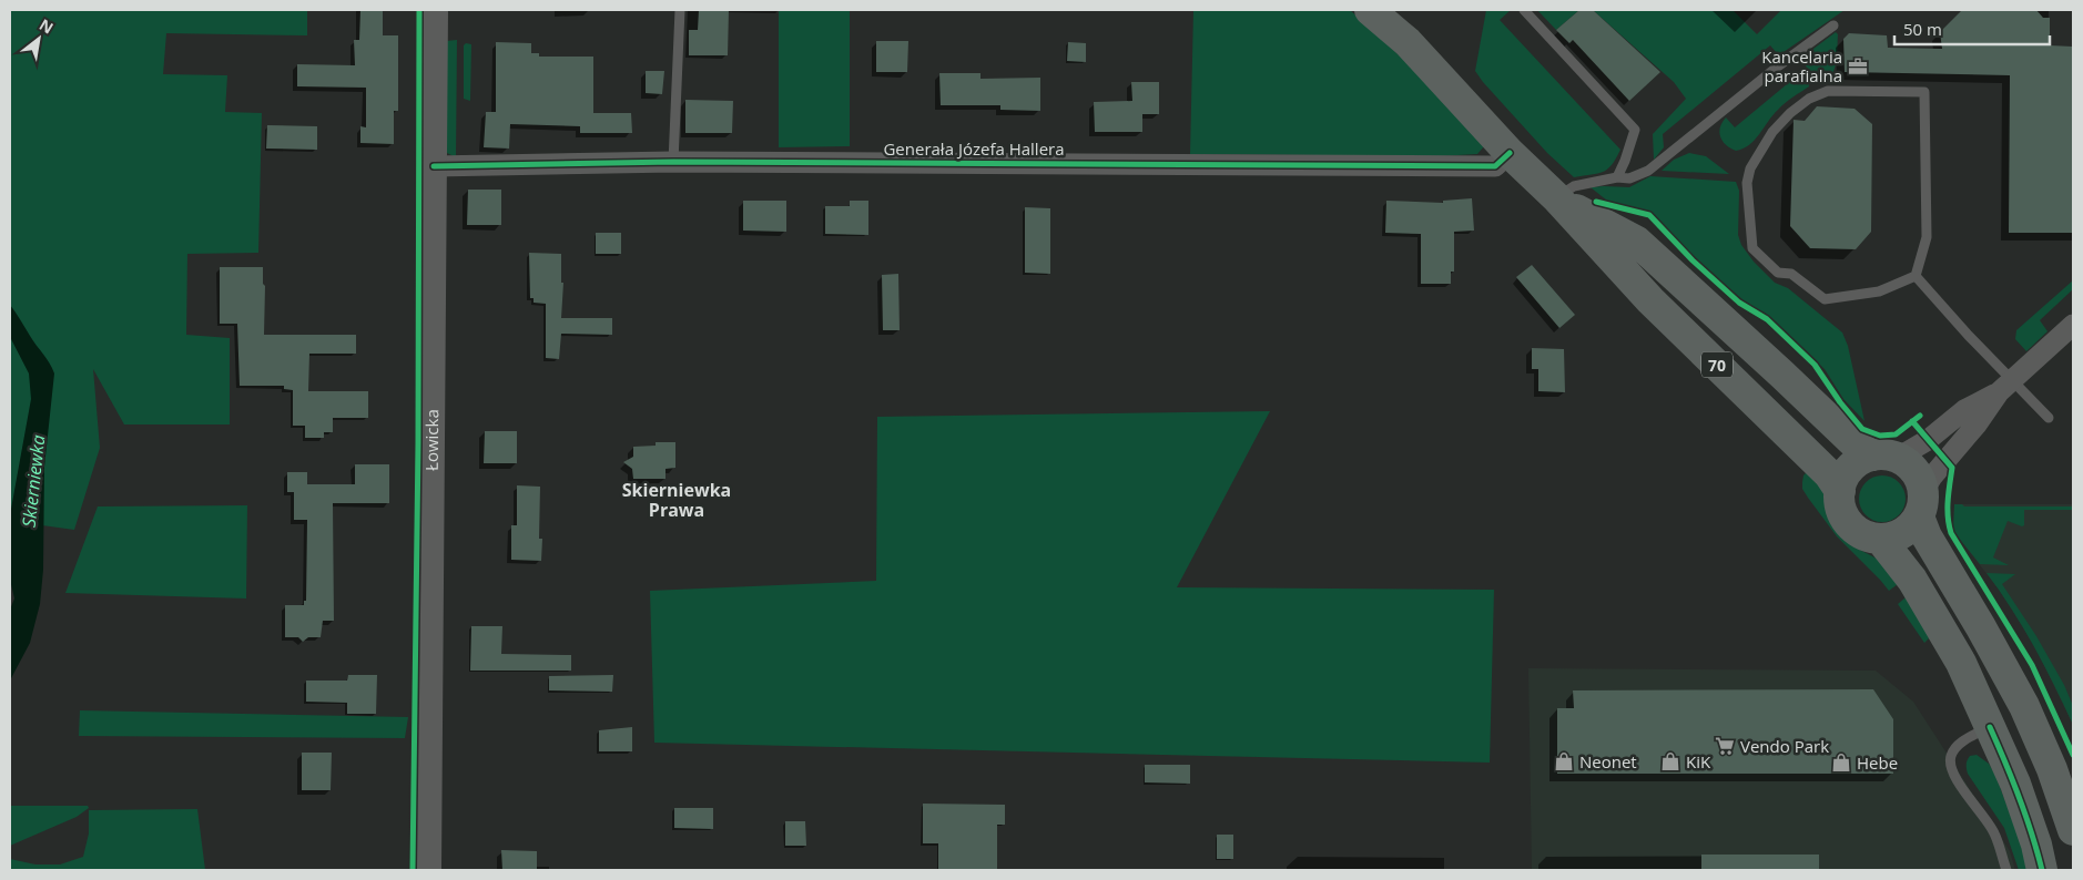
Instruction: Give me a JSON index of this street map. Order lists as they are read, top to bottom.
{
  "streets": {
    "main road": ["70"],
    "street": ["Generała Józefa Hallera", "Łowicka"]
  },
  "crossings": [
    ["Generała Józefa Hallera", "70"],
    ["Generała Józefa Hallera", "Łowicka"]
  ],
  "districts": ["Skierniewka Prawa"],
  "water": ["Skierniewka"],
  "places": {
    "office": ["Kancelaria parafialna"],
    "supermarket": ["Vendo Park"],
    "shop": ["Neonet", "KiK", "Hebe"]
  },
  "scale_bar": "50 m",
  "north": "top right"
}
